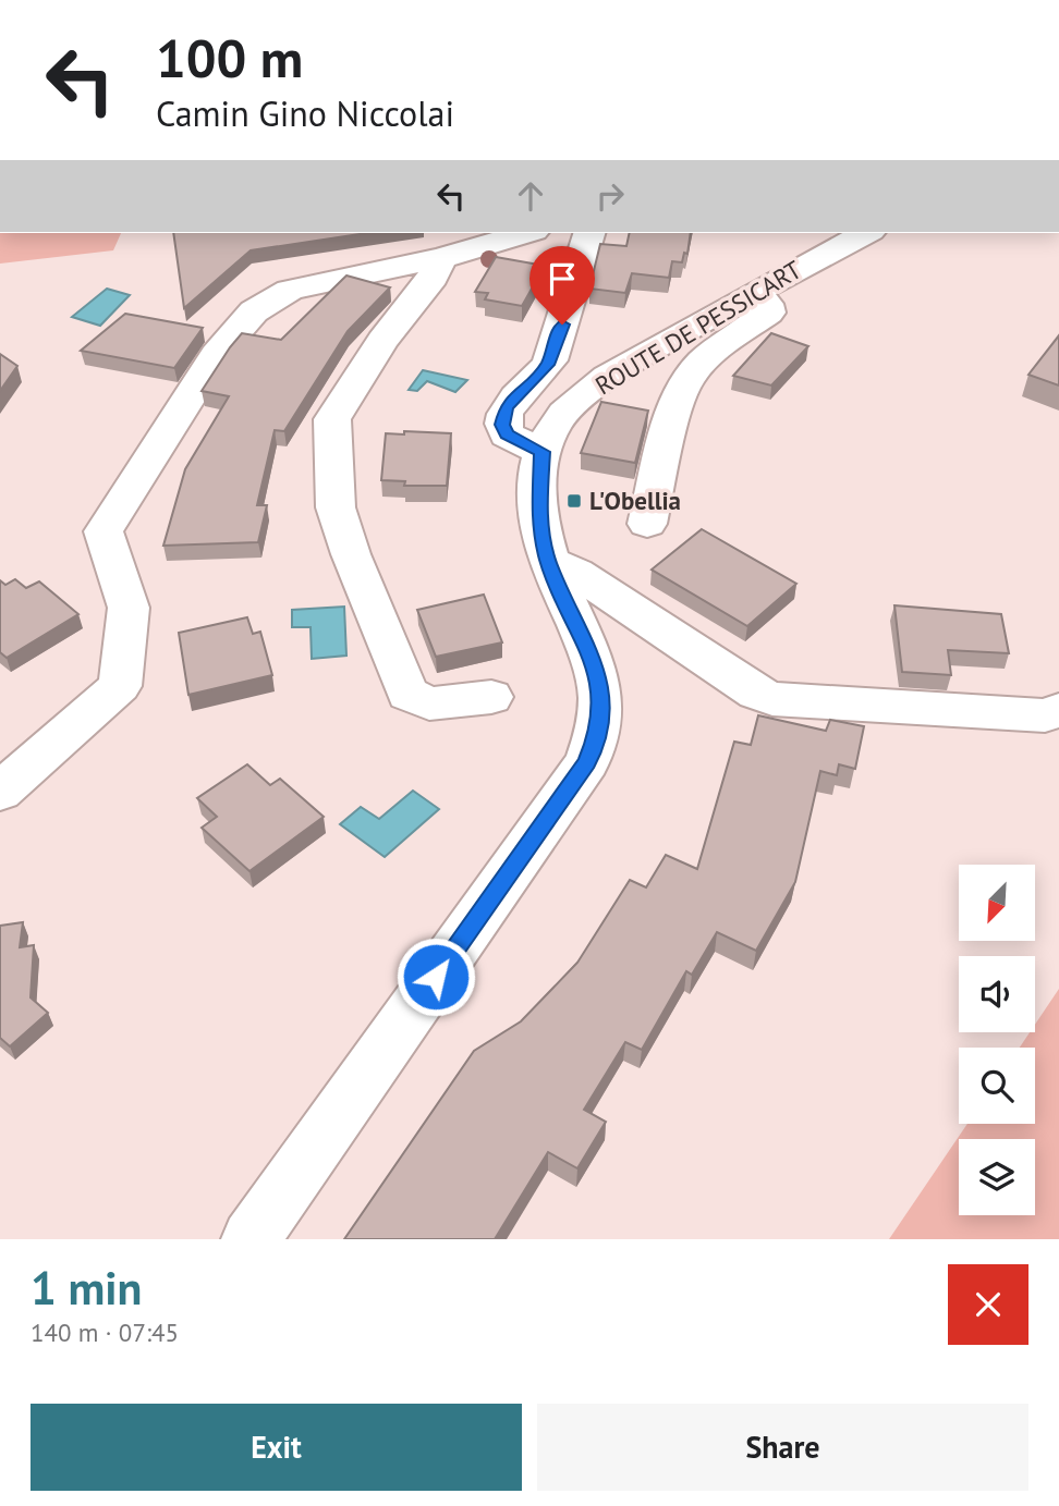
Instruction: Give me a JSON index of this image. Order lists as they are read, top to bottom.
{
  "streets": {
    "street": ["ROUTE DE PESSICART"]
  },
  "places": {
    "transit": ["L'Obellia"]
  },
  "north": "bottom left",
  "page": {
    "turn": ["100 m", "Camin Gino Niccolai"],
    "heading": ["1 min", "140 m · 07:45"],
    "buttons": ["Exit", "Share"]
  }
}
